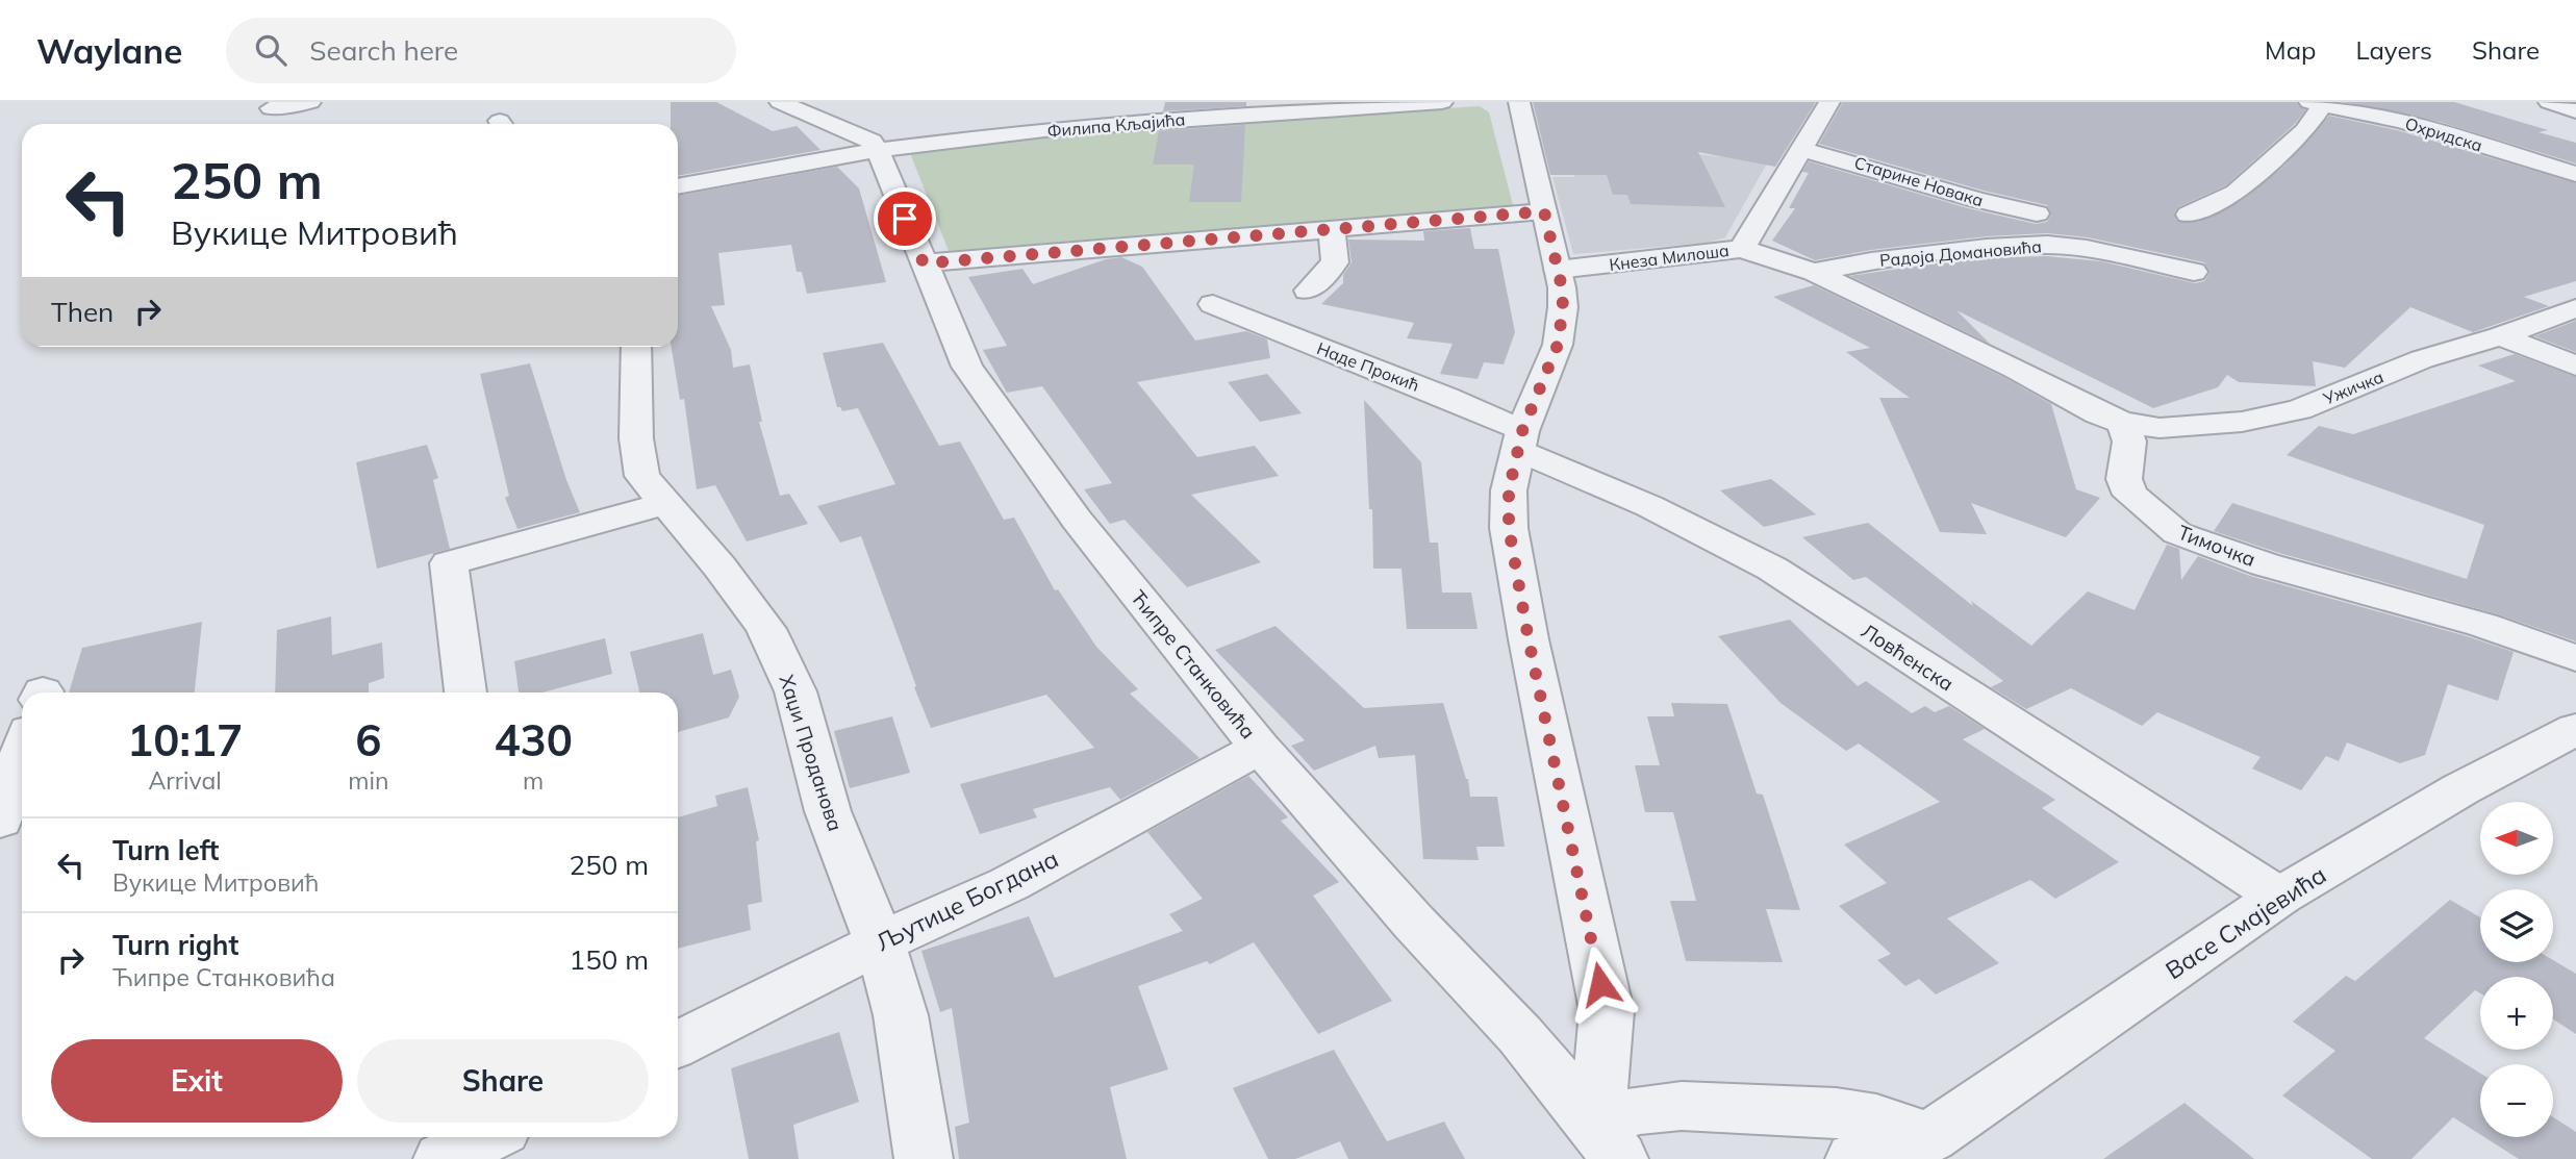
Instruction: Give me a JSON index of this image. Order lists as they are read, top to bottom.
{
  "streets": {
    "street": [
      "Филипа Кљајића",
      "Охридска",
      "Старине Новака",
      "Радоја Домановића",
      "Кнеза Милоша",
      "Наде Прокић",
      "Ужичка",
      "Тимочка",
      "Ловћенска",
      "Ћипре Станковића",
      "Хаџи Проданова",
      "Љутице Богдана",
      "Васе Смајевића"
    ]
  },
  "crossings": [
    ["Филипа Кљајића", "Ћипре Станковића"],
    ["Старине Новака", "Кнеза Милоша"],
    ["Наде Прокић", "Ловћенска"],
    ["Ужичка", "Тимочка"],
    ["Ловћенска", "Васе Смајевића"],
    ["Ћипре Станковића", "Љутице Богдана"],
    ["Хаџи Проданова", "Љутице Богдана"]
  ],
  "north": "left",
  "page": {
    "header": "Waylane",
    "search": "Search here",
    "nav": ["Map", "Layers", "Share"],
    "turn": ["250 m", "Вукице Митровић"],
    "then": "Then",
    "eta": [
      "10:17",
      "Arrival",
      "6",
      "min",
      "430",
      "m"
    ],
    "map_buttons": ["+", "−"],
    "list": [
      {
        "name": "Turn left",
        "note": "Вукице Митровић",
        "value": "250 m"
      },
      {
        "name": "Turn right",
        "note": "Ћипре Станковића",
        "value": "150 m"
      }
    ],
    "buttons": ["Exit", "Share"]
  }
}
